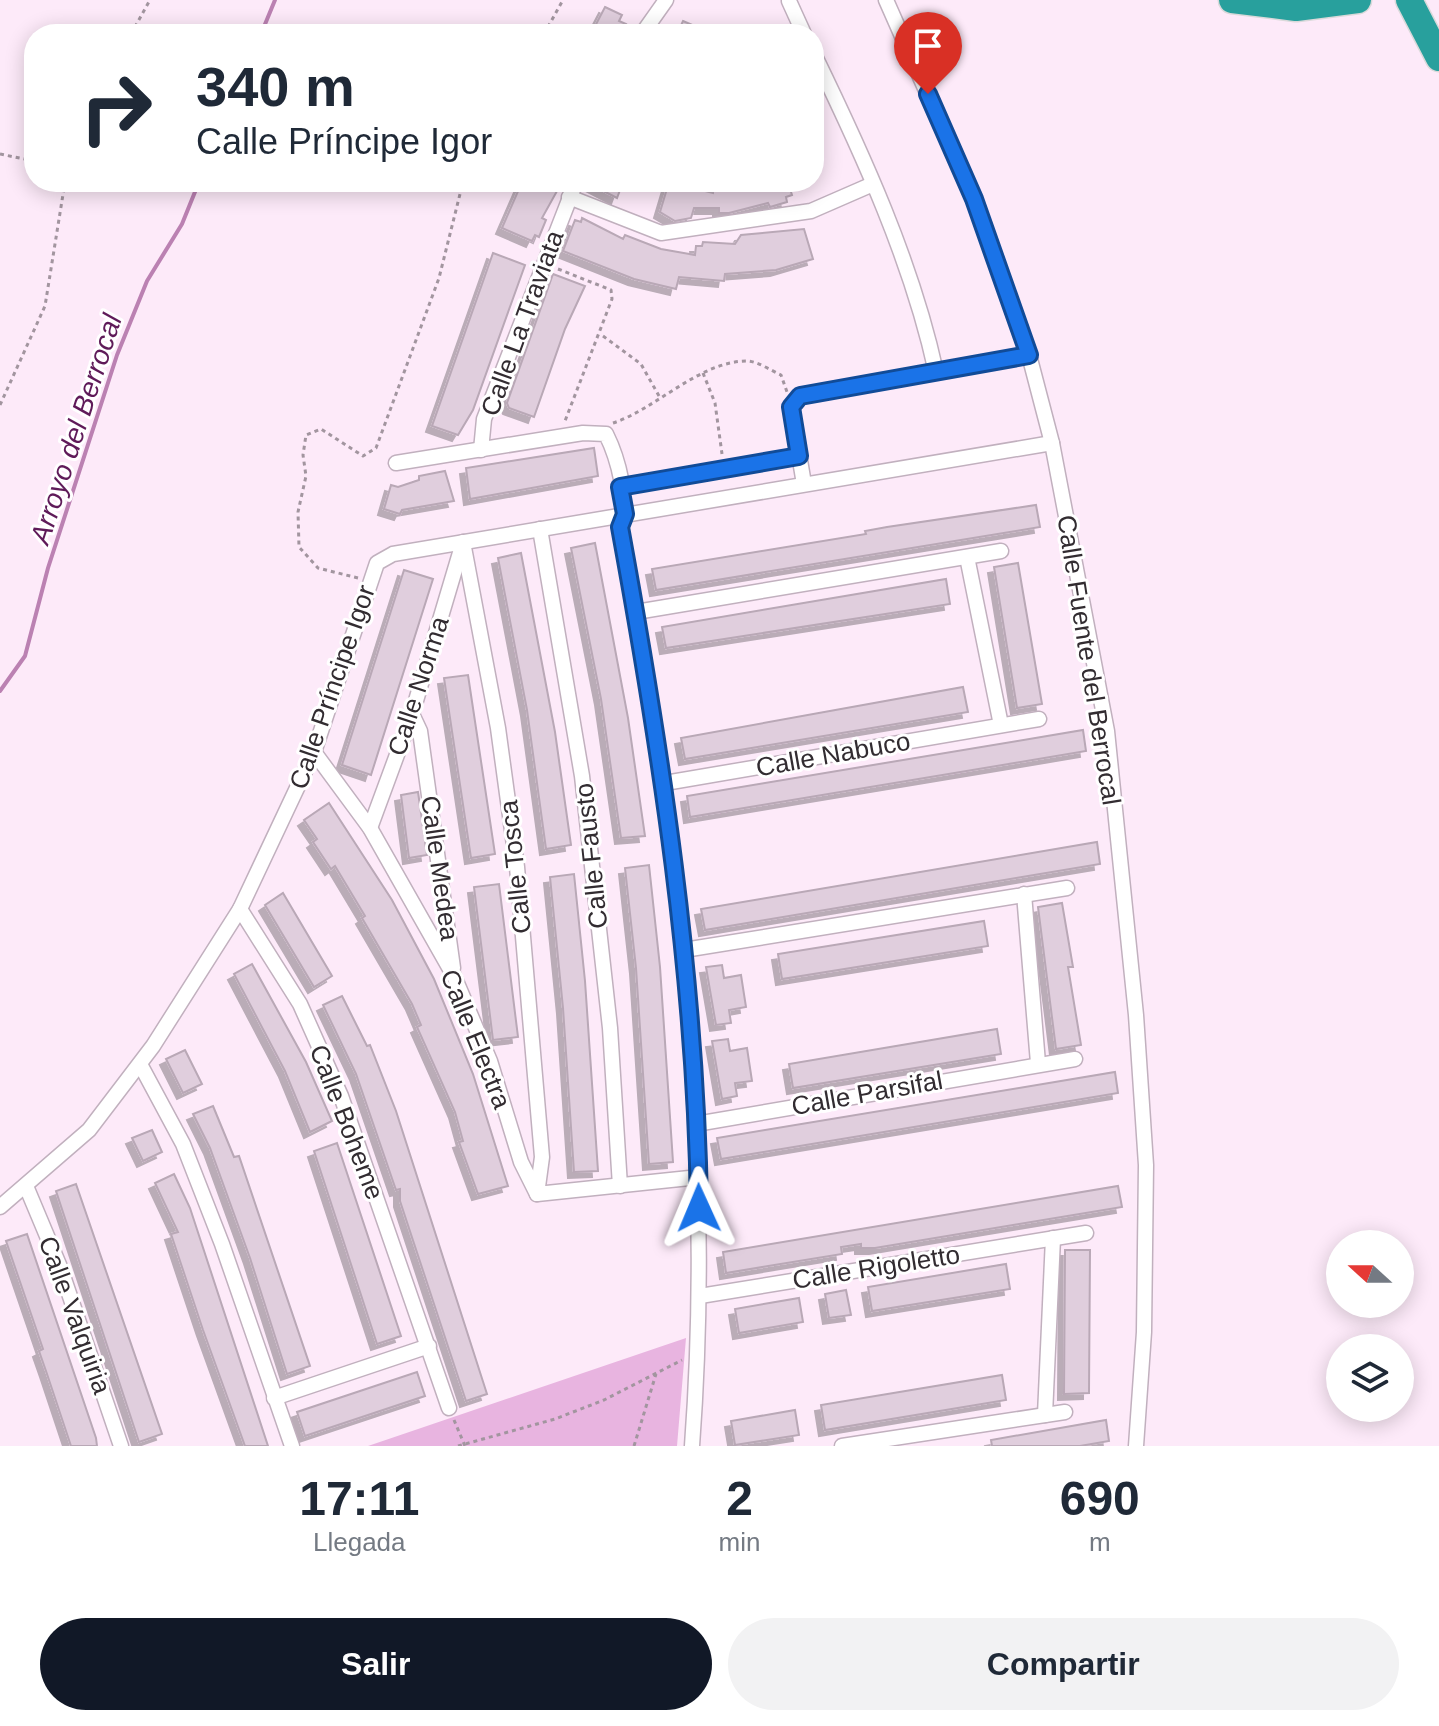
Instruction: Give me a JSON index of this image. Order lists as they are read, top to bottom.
{
  "streets": {
    "street": [
      "Calle La Traviata",
      "Calle Fuente del Berrocal",
      "Calle Norma",
      "Calle Príncipe Igor",
      "Calle Nabuco",
      "Calle Fausto",
      "Calle Tosca",
      "Calle Medea",
      "Calle Electra",
      "Calle Parsifal",
      "Calle Boheme",
      "Calle Rigoletto",
      "Calle Valquiria"
    ]
  },
  "crossings": [
    ["Calle Fuente del Berrocal", "Calle Príncipe Igor"],
    ["Calle Norma", "Calle Príncipe Igor"],
    ["Calle Norma", "Calle Tosca"],
    ["Calle Norma", "Calle Medea"],
    ["Calle Norma", "Calle Electra"],
    ["Calle Príncipe Igor", "Calle Fausto"],
    ["Calle Príncipe Igor", "Calle Tosca"],
    ["Calle Príncipe Igor", "Calle Electra"],
    ["Calle Príncipe Igor", "Calle Boheme"],
    ["Calle Príncipe Igor", "Calle Valquiria"],
    ["Calle Tosca", "Calle Electra"],
    ["Calle Medea", "Calle Electra"]
  ],
  "water": ["Arroyo del Berrocal"],
  "north": "left",
  "page": {
    "turn": ["340 m", "Calle Príncipe Igor"],
    "eta": [
      "17:11",
      "Llegada",
      "2",
      "min",
      "690",
      "m"
    ],
    "buttons": ["Salir", "Compartir"]
  }
}
